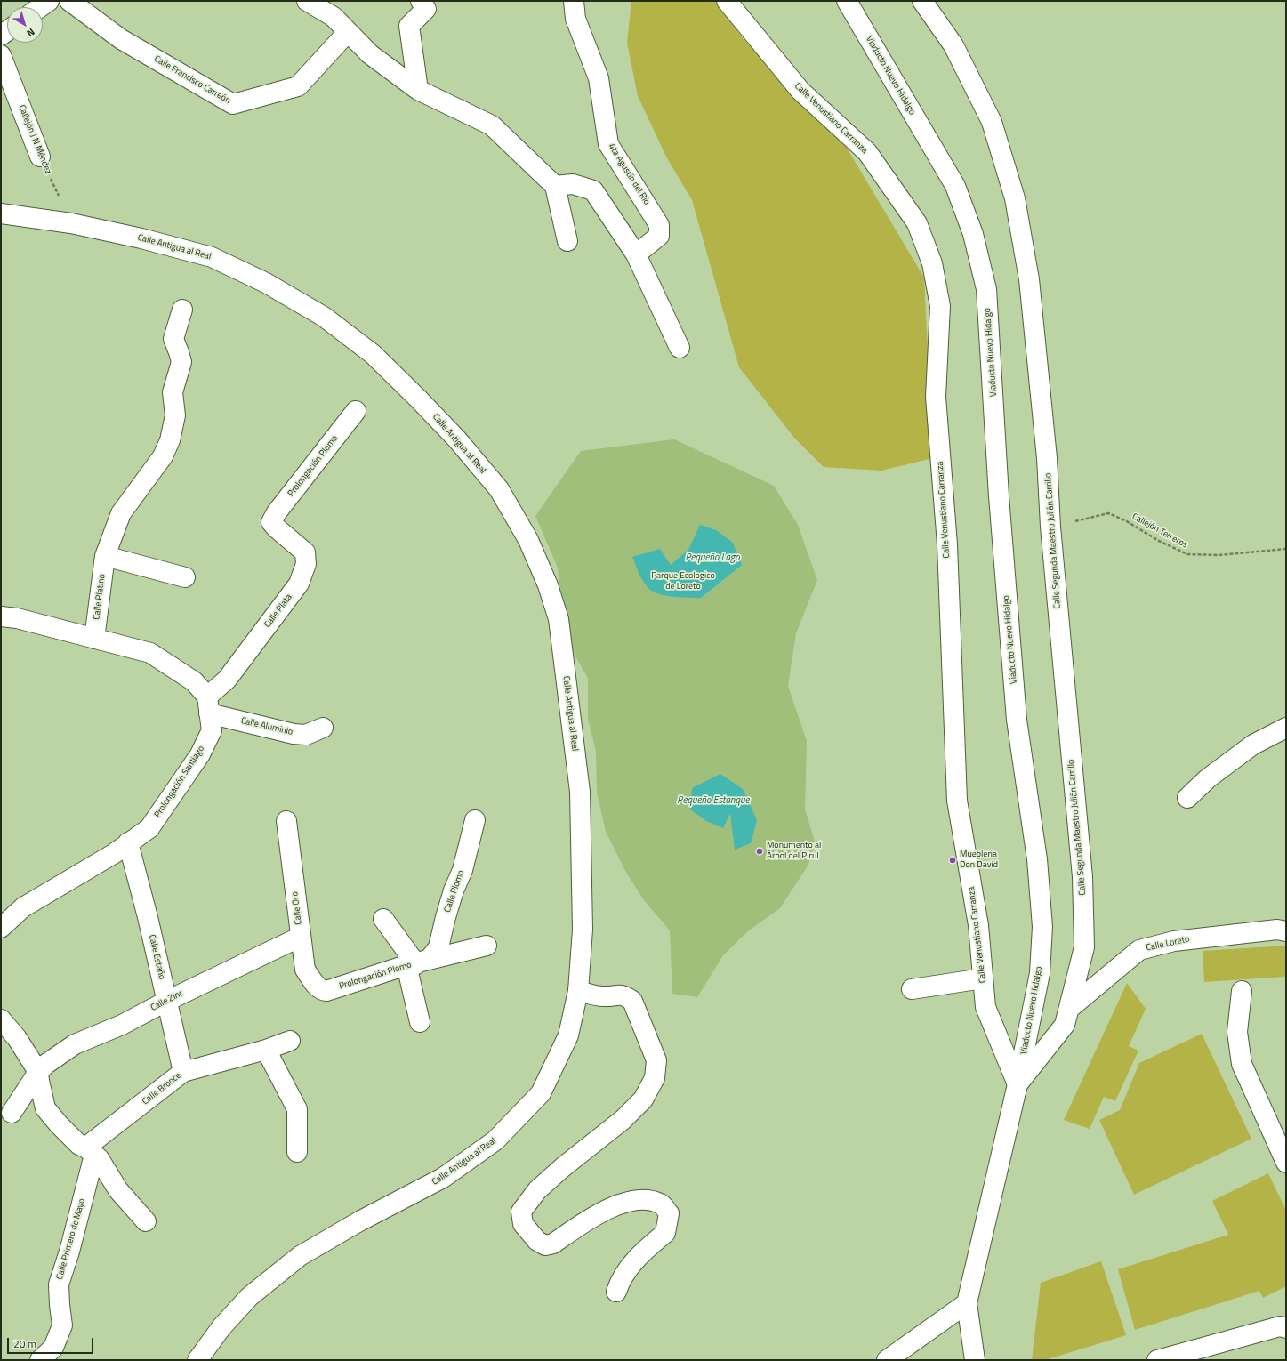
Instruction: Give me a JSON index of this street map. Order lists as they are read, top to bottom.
{
  "streets": {
    "street": [
      "Viaducto Nuevo Hidalgo",
      "Calle Francisco Carreón",
      "Calle Venustiano Carranza",
      "Callejón J N Méndez",
      "4ta Agustín del Río",
      "Calle Antigua al Real",
      "Prolongación Plomo",
      "Calle Segunda Maestro Julián Carrillo",
      "Calle Platino",
      "Calle Plata",
      "Calle Aluminio",
      "Prolongación Santiago",
      "Calle Plomo",
      "Calle Oro",
      "Calle Loreto",
      "Calle Estaño",
      "Calle Zinc",
      "Calle Bronce",
      "Calle Primero de Mayo"
    ],
    "path": ["Callejón Terreros"]
  },
  "crossings": [
    ["Viaducto Nuevo Hidalgo", "Calle Venustiano Carranza"],
    ["Viaducto Nuevo Hidalgo", "Calle Segunda Maestro Julián Carrillo"],
    ["Calle Venustiano Carranza", "Calle Segunda Maestro Julián Carrillo"],
    ["Callejón J N Méndez", "Calle Antigua al Real"],
    ["Prolongación Plomo", "Calle Plata"],
    ["Prolongación Plomo", "Calle Plomo"],
    ["Prolongación Plomo", "Calle Oro"],
    ["Callejón Terreros", "Calle Segunda Maestro Julián Carrillo"],
    ["Calle Segunda Maestro Julián Carrillo", "Calle Loreto"],
    ["Calle Plata", "Calle Aluminio"],
    ["Calle Plata", "Prolongación Santiago"],
    ["Calle Aluminio", "Prolongación Santiago"],
    ["Prolongación Santiago", "Calle Estaño"],
    ["Calle Oro", "Calle Zinc"],
    ["Calle Estaño", "Calle Zinc"],
    ["Calle Estaño", "Calle Bronce"],
    ["Calle Bronce", "Calle Primero de Mayo"]
  ],
  "water": ["Pequeño Lago", "Pequeño Estanque"],
  "parks": ["Parque Ecologico de Loreto"],
  "places": ["Monumento al Árbol del Pirul", "Muebleria Don David"],
  "scale_bar": "20 m",
  "north": "bottom right"
}
